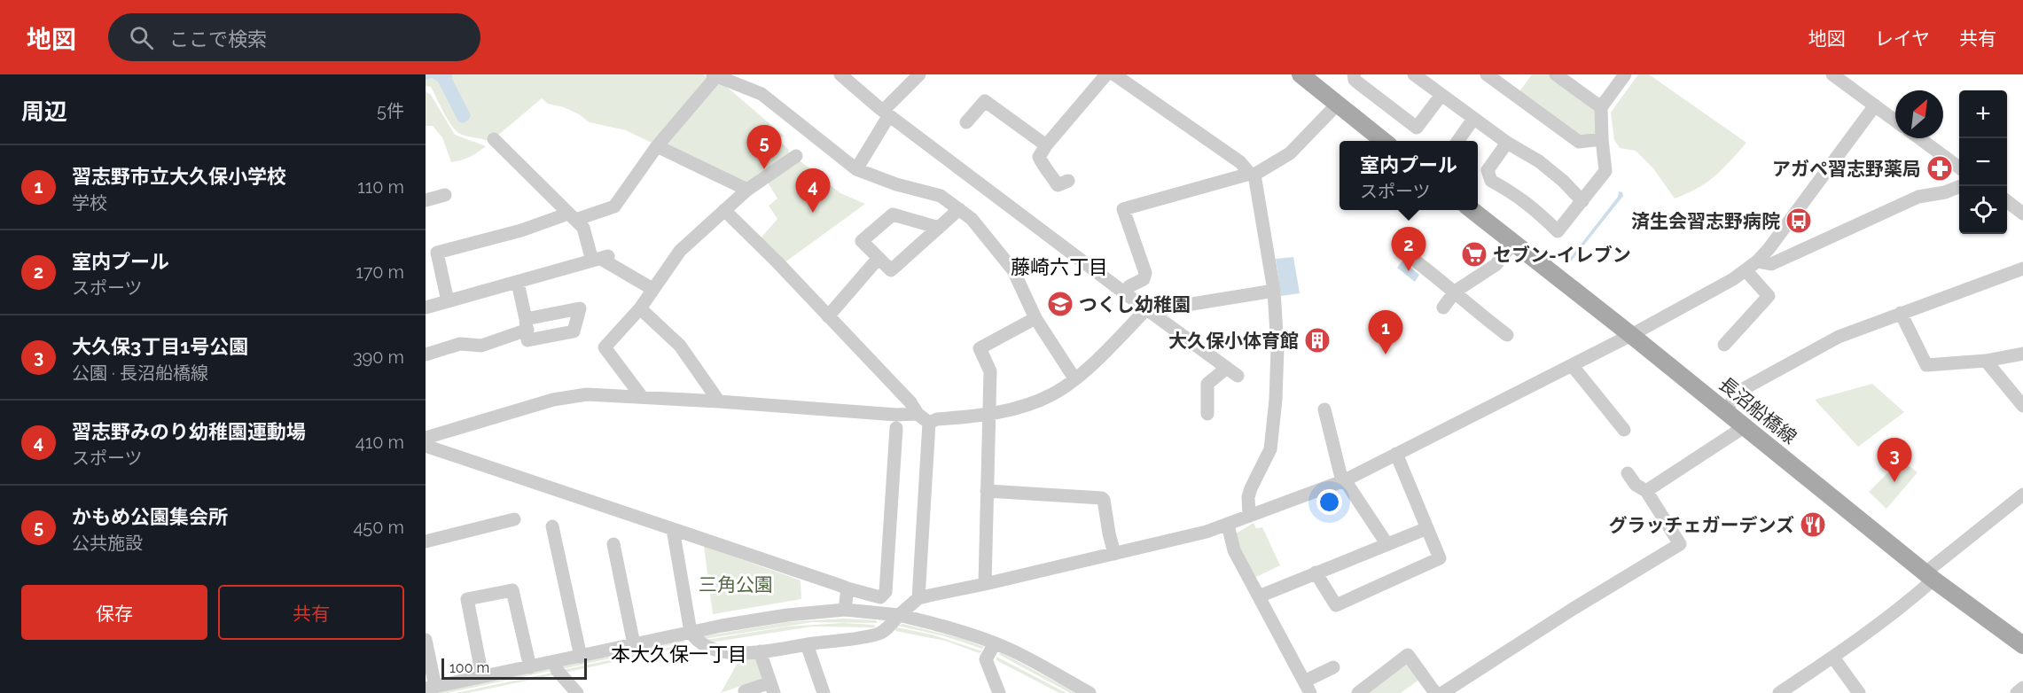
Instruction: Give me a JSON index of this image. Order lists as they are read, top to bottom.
{
  "streets": {
    "main road": ["長沼船橋線"]
  },
  "districts": ["藤崎六丁目", "本大久保一丁目"],
  "parks": ["三角公園"],
  "places": {
    "pharmacy": ["アガペ習志野薬局"],
    "bus stop": ["済生会習志野病院"],
    "supermarket": ["セブン-イレブン"],
    "school or university": ["つくし幼稚園"],
    "building": ["大久保小体育館"],
    "restaurant": ["グラッチェガーデンズ"]
  },
  "scale_bar": "100 m",
  "north": "top right",
  "page": {
    "header": "地図",
    "search": "ここで検索",
    "nav": ["地図", "レイヤ", "共有"],
    "heading": ["周辺", "5件"],
    "map_buttons": ["+", "−"],
    "pins": [
      "5",
      "4",
      "2",
      "1",
      "3"
    ],
    "popup": ["室内プール", "スポーツ"],
    "list": [
      {
        "mark": "1",
        "name": "習志野市立大久保小学校",
        "note": "学校",
        "value": "110 m"
      },
      {
        "mark": "2",
        "name": "室内プール",
        "note": "スポーツ",
        "value": "170 m"
      },
      {
        "mark": "3",
        "name": "大久保3丁目1号公園",
        "note": "公園 · 長沼船橋線",
        "value": "390 m"
      },
      {
        "mark": "4",
        "name": "習志野みのり幼稚園運動場",
        "note": "スポーツ",
        "value": "410 m"
      },
      {
        "mark": "5",
        "name": "かもめ公園集会所",
        "note": "公共施設",
        "value": "450 m"
      }
    ],
    "buttons": ["保存", "共有"],
    "scale": "100 m"
  }
}
